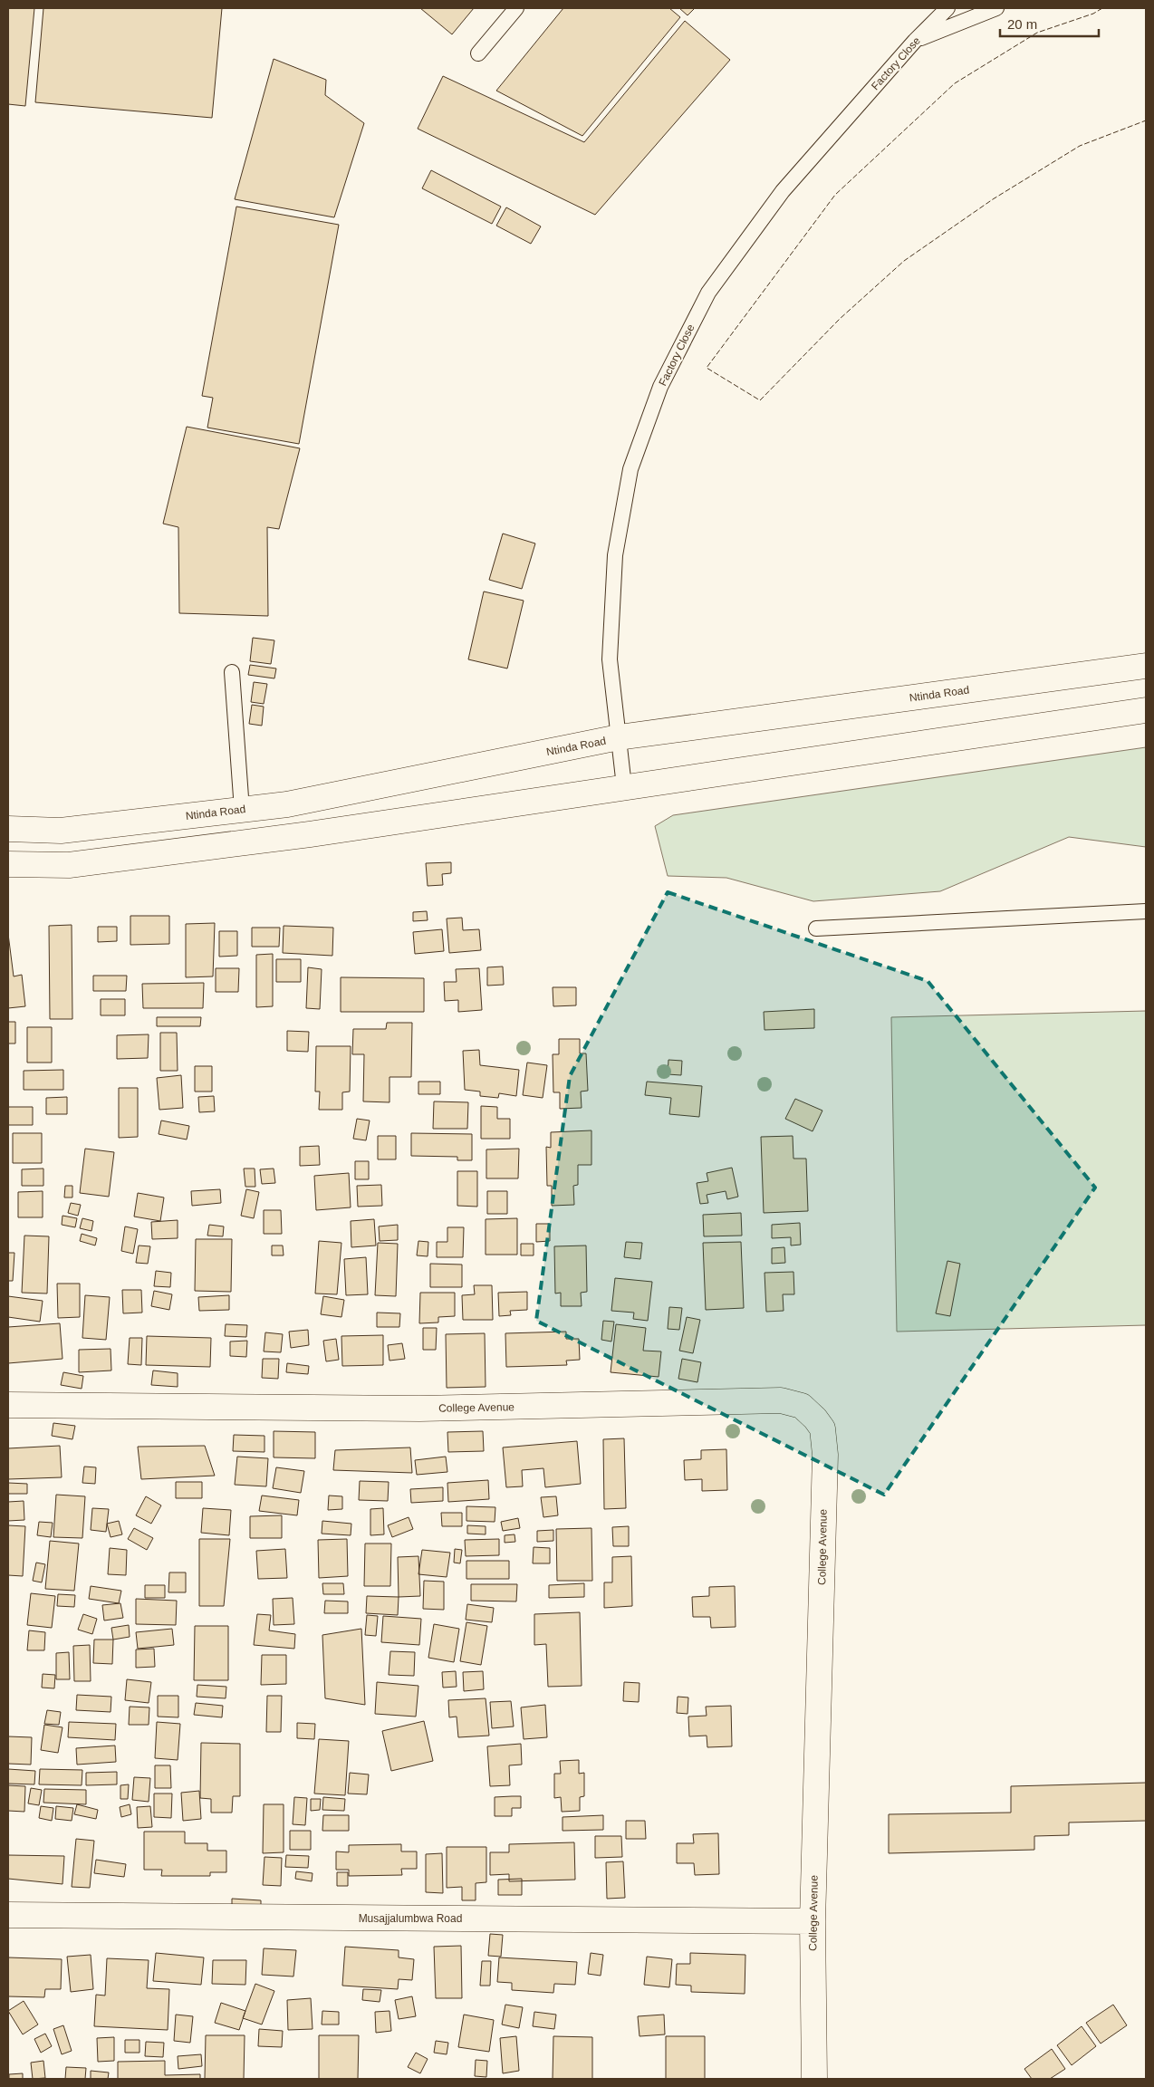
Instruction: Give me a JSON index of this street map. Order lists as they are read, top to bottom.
{
  "streets": {
    "main road": ["Ntinda Road", "College Avenue", "Musajjalumbwa Road"],
    "lane": ["Factory Close"]
  },
  "crossings": [
    ["Factory Close", "Ntinda Road"],
    ["College Avenue", "Musajjalumbwa Road"]
  ],
  "scale_bar": "20 m"
}
